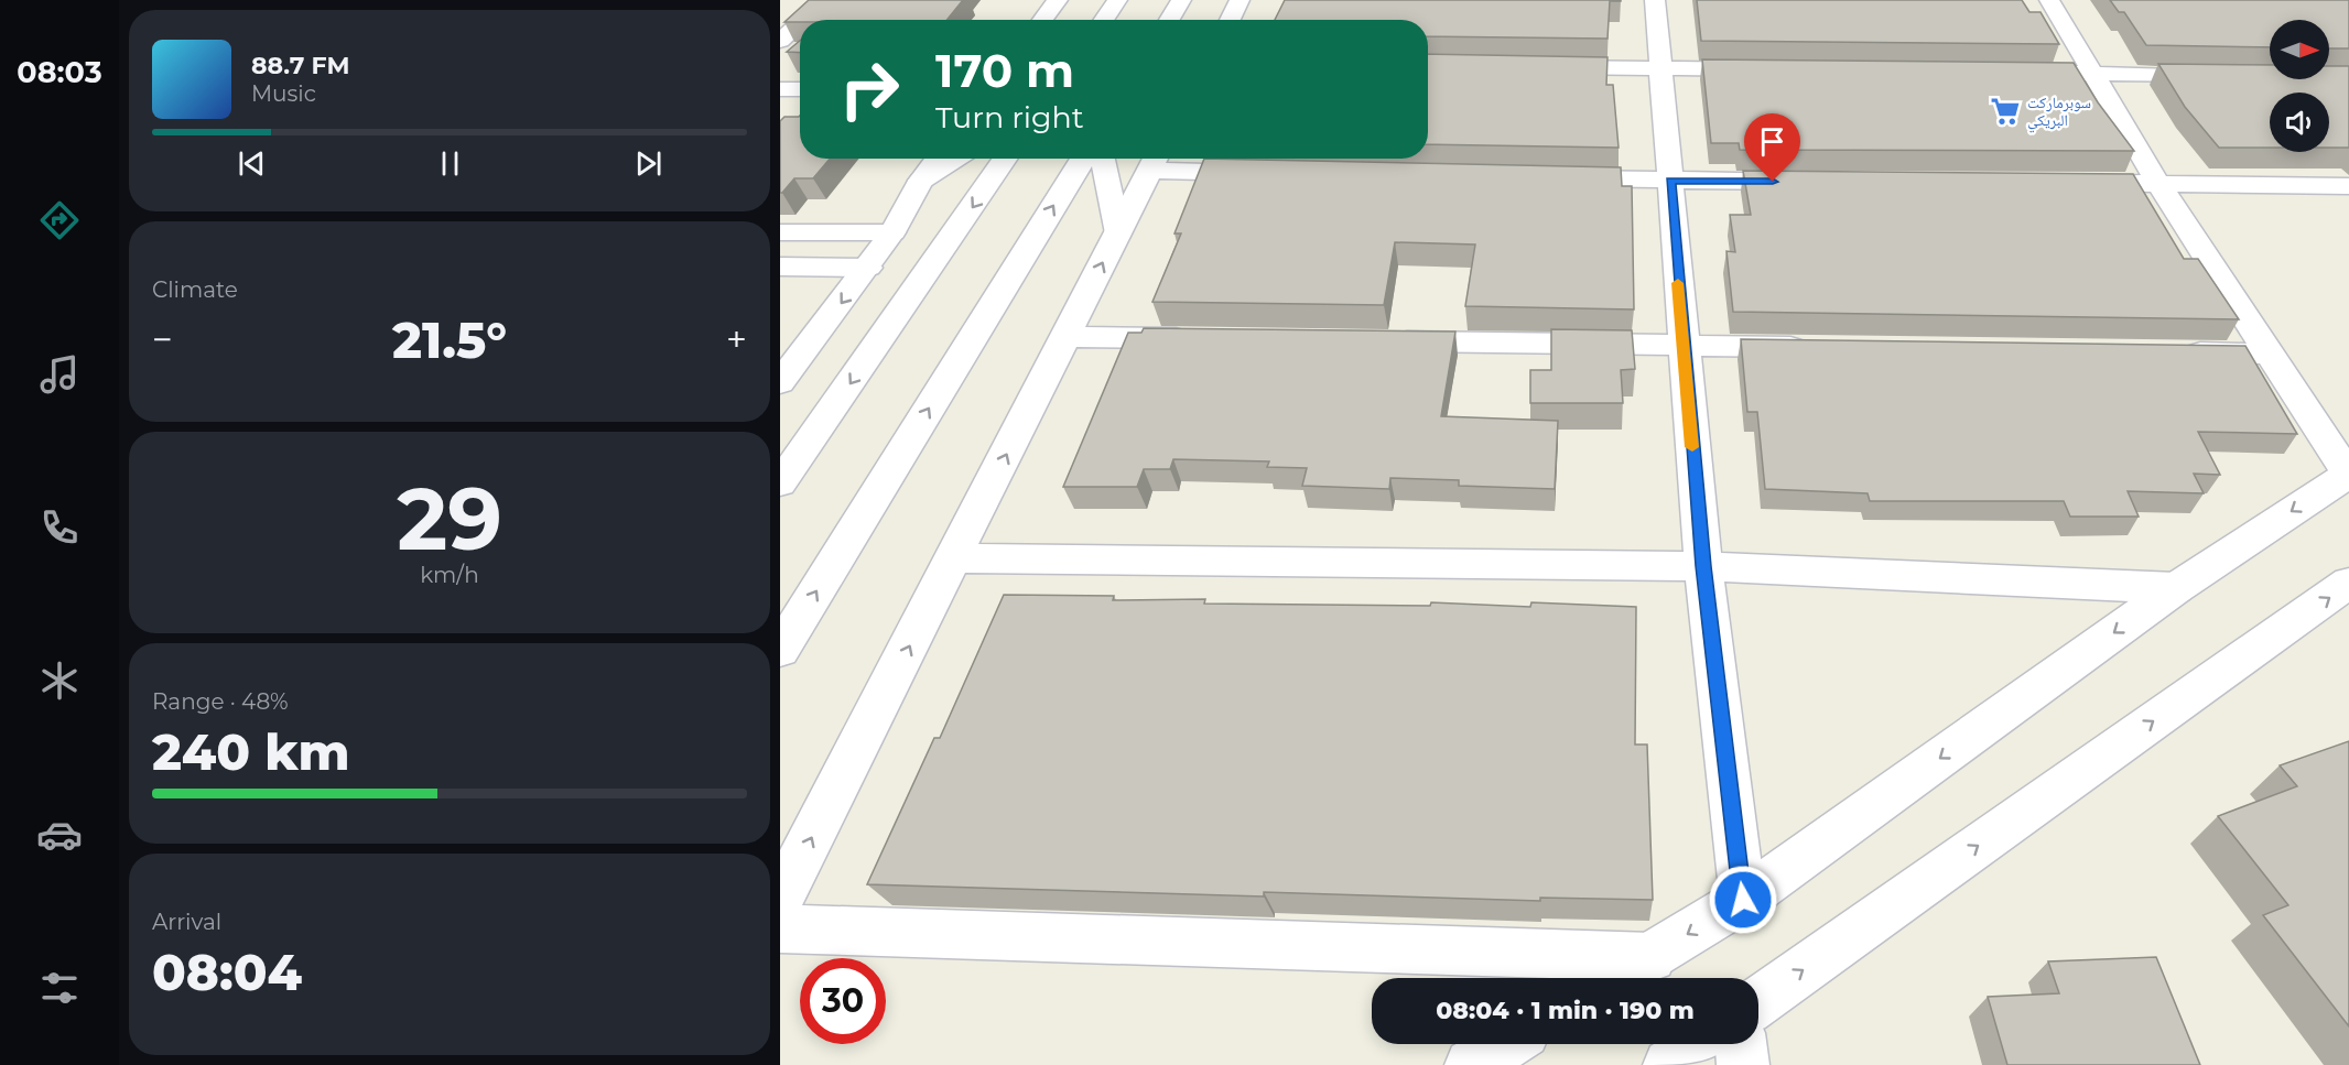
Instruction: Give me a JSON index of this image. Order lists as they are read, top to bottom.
{
  "places": {
    "supermarket": ["سوبرماركت البريكي"]
  },
  "north": "right",
  "page": {
    "tabs": "08:03",
    "turn": ["170 m", "Turn right"],
    "song": ["88.7 FM", "Music"],
    "tile": [
      "Climate",
      ["29", "km/h"],
      ["Range · 48%", "240 km"],
      ["Arrival", "08:04"]
    ],
    "heat": ["−", "21.5°", "+"],
    "limit": "30",
    "trip": "08:04 · 1 min · 190 m"
  }
}
